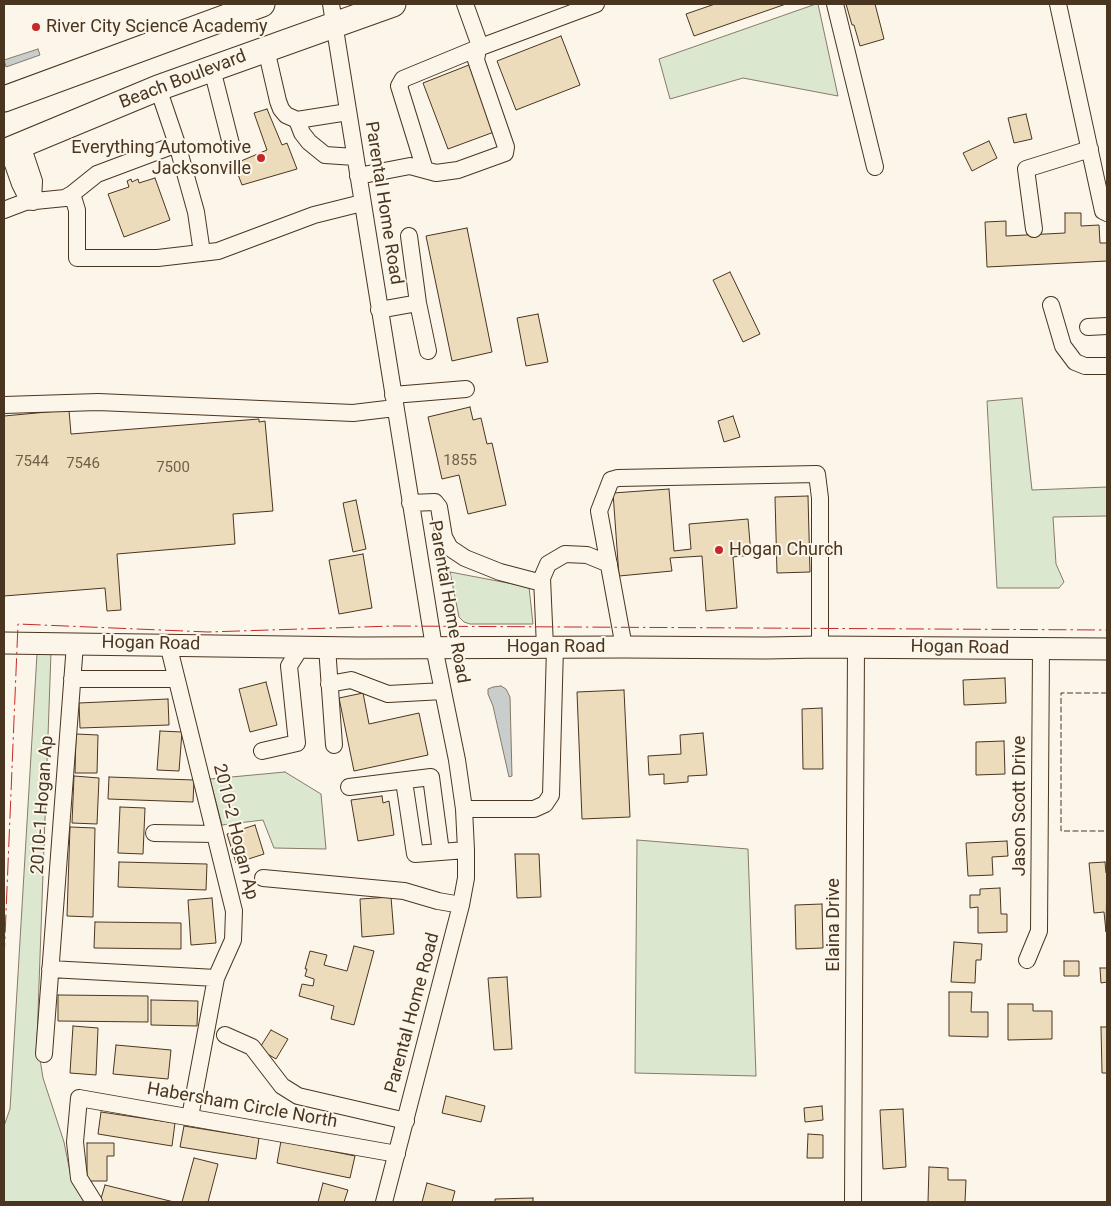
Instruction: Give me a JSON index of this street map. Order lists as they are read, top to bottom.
{
  "streets": {
    "highway": ["Beach Boulevard"],
    "main road": ["Hogan Road"],
    "street": [
      "Parental Home Road",
      "2010-1 Hogan Ap",
      "Jason Scott Drive",
      "2010-2 Hogan Ap",
      "Elaina Drive",
      "Habersham Circle North"
    ]
  },
  "crossings": [
    ["Beach Boulevard", "Parental Home Road"],
    ["Parental Home Road", "Hogan Road"],
    ["Parental Home Road", "Habersham Circle North"],
    ["Hogan Road", "2010-1 Hogan Ap"],
    ["Hogan Road", "Jason Scott Drive"],
    ["Hogan Road", "2010-2 Hogan Ap"],
    ["Hogan Road", "Elaina Drive"],
    ["2010-2 Hogan Ap", "Habersham Circle North"]
  ],
  "places": ["River City Science Academy", "Everything Automotive Jacksonville", "Hogan Church"],
  "house_numbers": [
    "1855",
    "7544",
    "7546",
    "7500"
  ]
}
